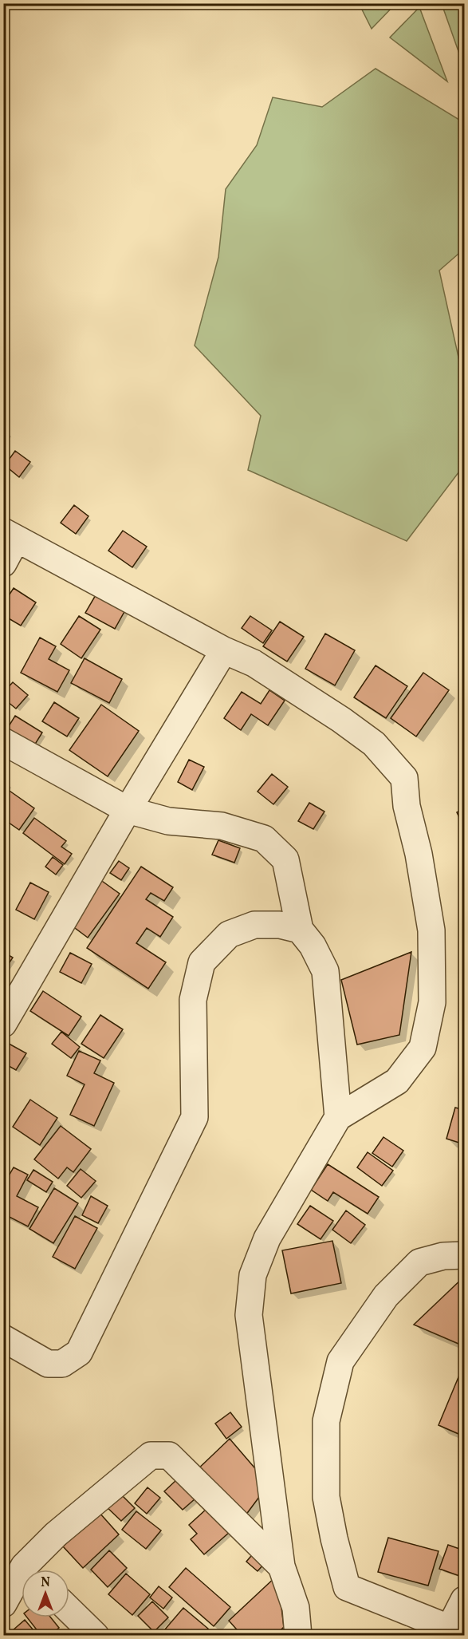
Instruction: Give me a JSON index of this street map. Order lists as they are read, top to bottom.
{
  "north": "top"
}
